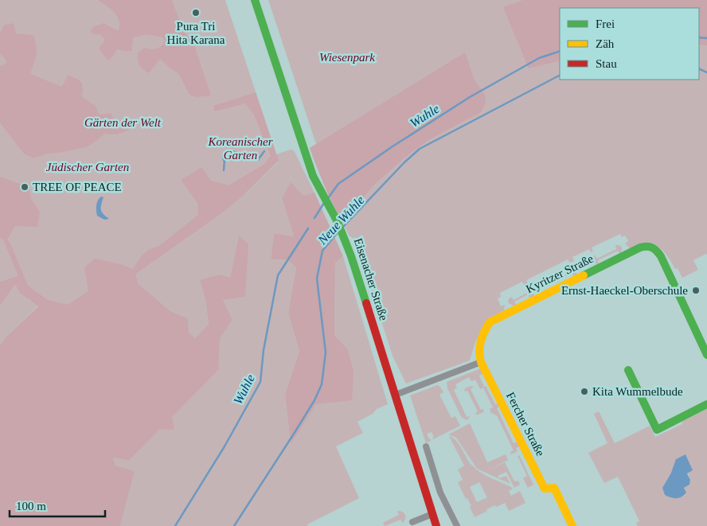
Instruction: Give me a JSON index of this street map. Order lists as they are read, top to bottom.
{
  "streets": {
    "street": ["Kyritzer Straße", "Eisenacher Straße", "Fercher Straße"]
  },
  "crossings": [
    ["Kyritzer Straße", "Fercher Straße"]
  ],
  "water": ["Wuhle", "Neue Wuhle"],
  "parks": [
    "Wiesenpark",
    "Gärten der Welt",
    "Koreanischer Garten",
    "Jüdischer Garten"
  ],
  "places": [
    "Pura Tri Hita Karana",
    "TREE OF PEACE",
    "Ernst-Haeckel-Oberschule",
    "Kita Wummelbude"
  ],
  "legend": ["Frei", "Zäh", "Stau"],
  "scale_bar": "100 m"
}
